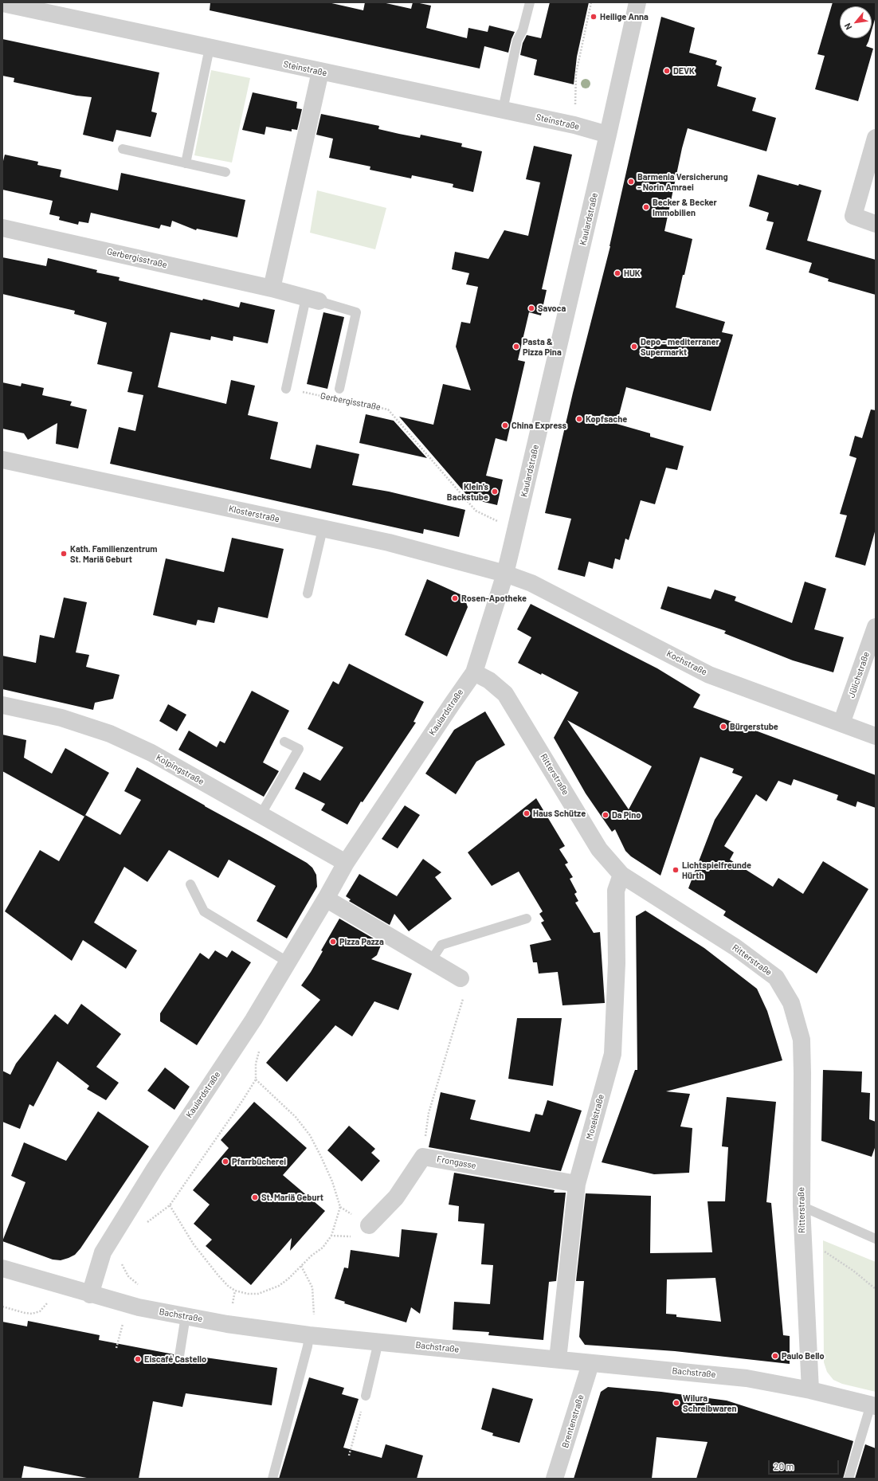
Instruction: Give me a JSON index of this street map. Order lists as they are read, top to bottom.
{
  "streets": {
    "street": [
      "Steinstraße",
      "Kaulardstraße",
      "Gerbergisstraße",
      "Klosterstraße",
      "Kochstraße",
      "Jülichstraße",
      "Kolpingstraße",
      "Ritterstraße",
      "Moselstraße",
      "Frongasse",
      "Bachstraße",
      "Brentenstraße"
    ]
  },
  "crossings": [
    ["Steinstraße", "Kaulardstraße"],
    ["Kaulardstraße", "Gerbergisstraße"],
    ["Kaulardstraße", "Klosterstraße"],
    ["Kaulardstraße", "Kochstraße"],
    ["Kaulardstraße", "Kolpingstraße"],
    ["Kaulardstraße", "Ritterstraße"],
    ["Kaulardstraße", "Bachstraße"],
    ["Klosterstraße", "Kochstraße"],
    ["Kochstraße", "Jülichstraße"],
    ["Ritterstraße", "Moselstraße"],
    ["Ritterstraße", "Bachstraße"],
    ["Moselstraße", "Frongasse"],
    ["Moselstraße", "Bachstraße"],
    ["Bachstraße", "Brentenstraße"]
  ],
  "places": [
    "Heilige Anna",
    "DEVK",
    "Barmenia Versicherung - Norin Amraei",
    "Becker & Becker Immobilien",
    "HUK",
    "Savoca",
    "Pasta & Pizza Pina",
    "Depo - mediterraner Supermarkt",
    "Kopfsache",
    "China Express",
    "Klein's Backstube",
    "Kath. Familienzentrum St. Mariä Geburt",
    "Rosen-Apotheke",
    "Bürgerstube",
    "Haus Schütze",
    "Da Pino",
    "Lichtspielfreunde Hürth",
    "Pizza Pazza",
    "Pfarrbücherei",
    "St. Mariä Geburt",
    "Paulo Bello",
    "Eiscafé Castello",
    "Wilura Schreibwaren"
  ],
  "scale_bar": "20 m",
  "north": "bottom left"
}
